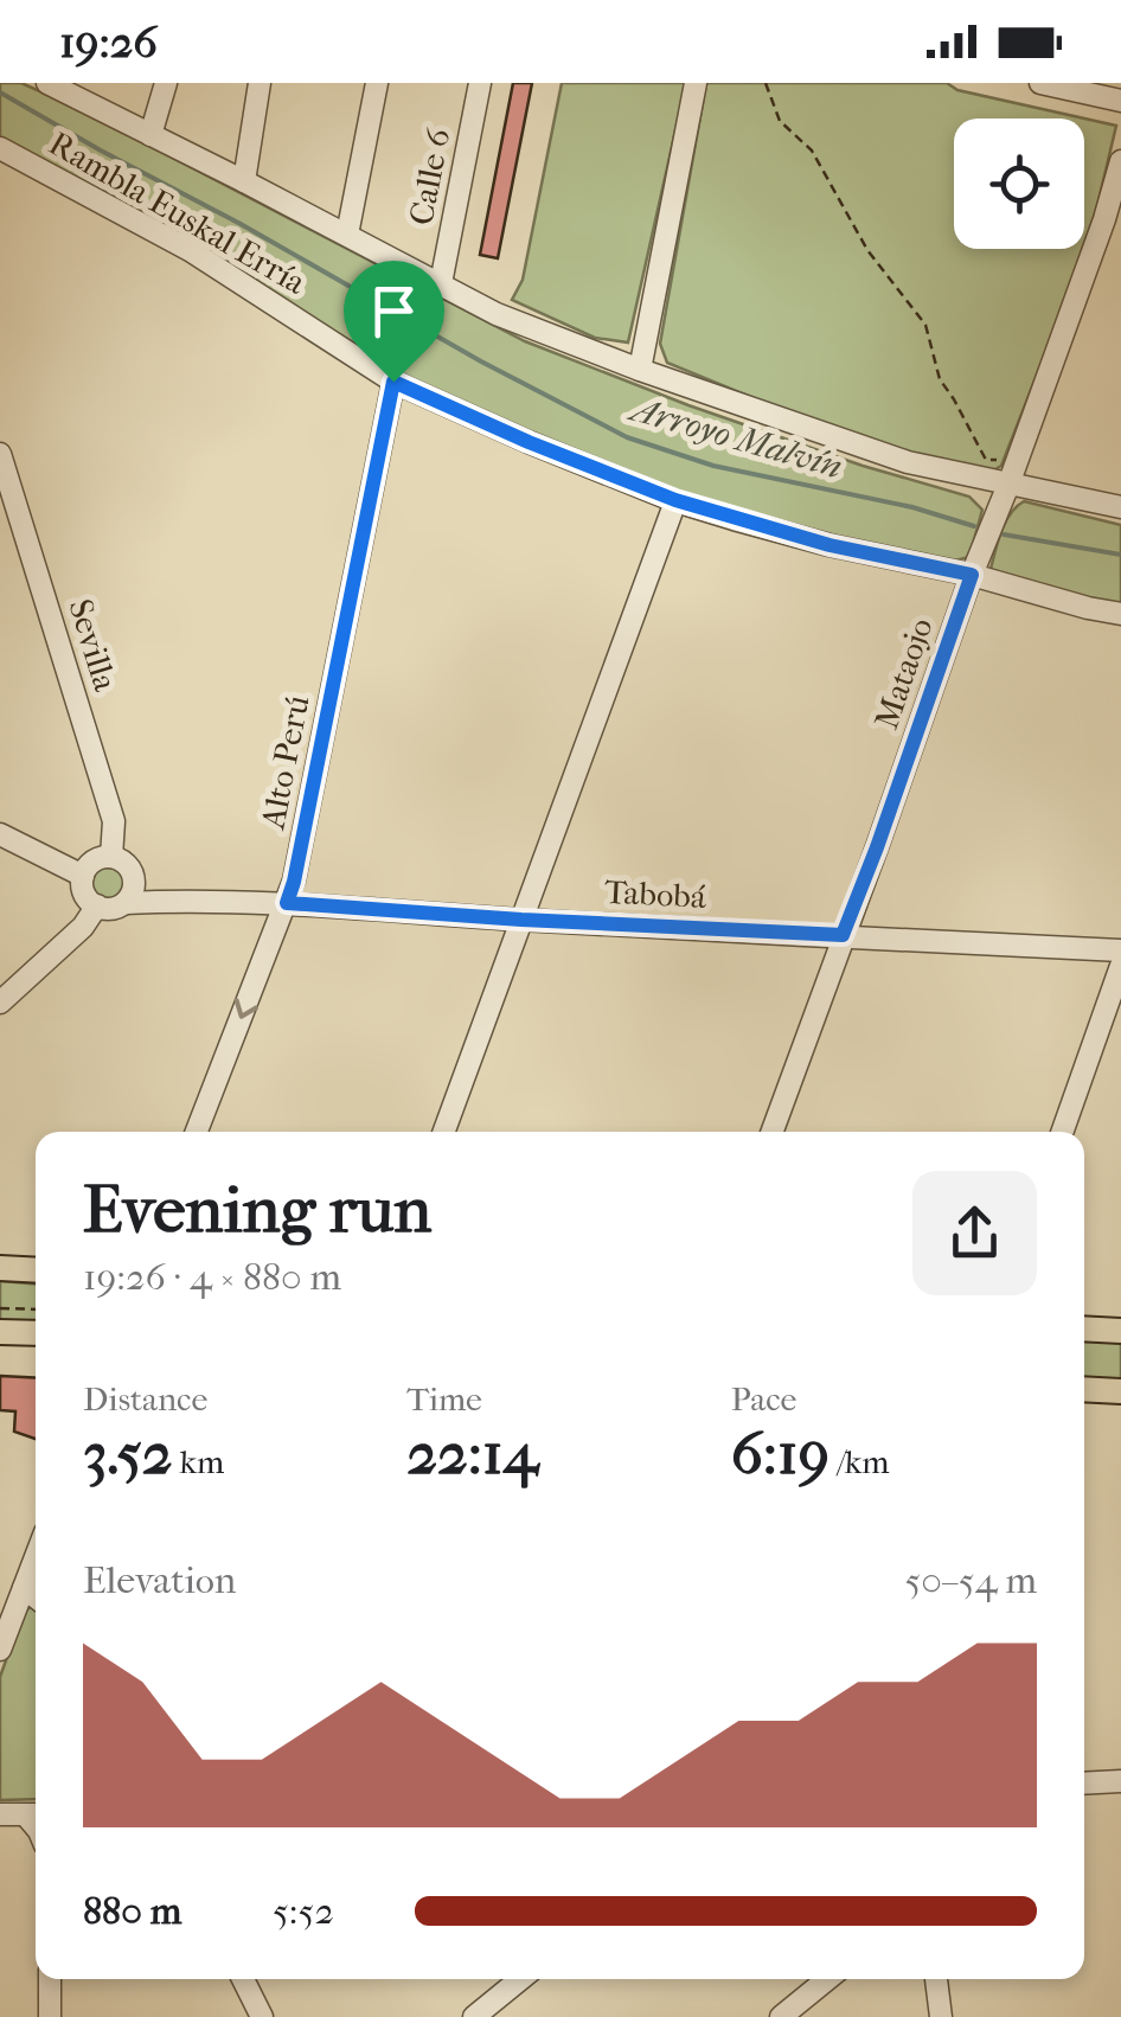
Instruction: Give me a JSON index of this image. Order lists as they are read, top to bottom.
{
  "streets": {
    "street": [
      "Calle 6",
      "Rambla Euskal Erría",
      "Sevilla",
      "Mataojo",
      "Alto Perú",
      "Tabobá"
    ]
  },
  "crossings": [
    ["Calle 6", "Rambla Euskal Erría"],
    ["Rambla Euskal Erría", "Mataojo"],
    ["Rambla Euskal Erría", "Alto Perú"],
    ["Sevilla", "Tabobá"],
    ["Mataojo", "Tabobá"],
    ["Alto Perú", "Tabobá"]
  ],
  "water": ["Arroyo Malvín"],
  "page": {
    "status": "19:26",
    "heading": ["Evening run", "19:26 · 4 × 880 m"],
    "stats": [
      ["Distance", "3.52 km"],
      ["Time", "22:14"],
      ["Pace", "6:19 /km"]
    ],
    "chart": ["Elevation", "50–54 m"],
    "list": [
      {
        "name": "880 m",
        "note": "5:52"
      }
    ]
  }
}
